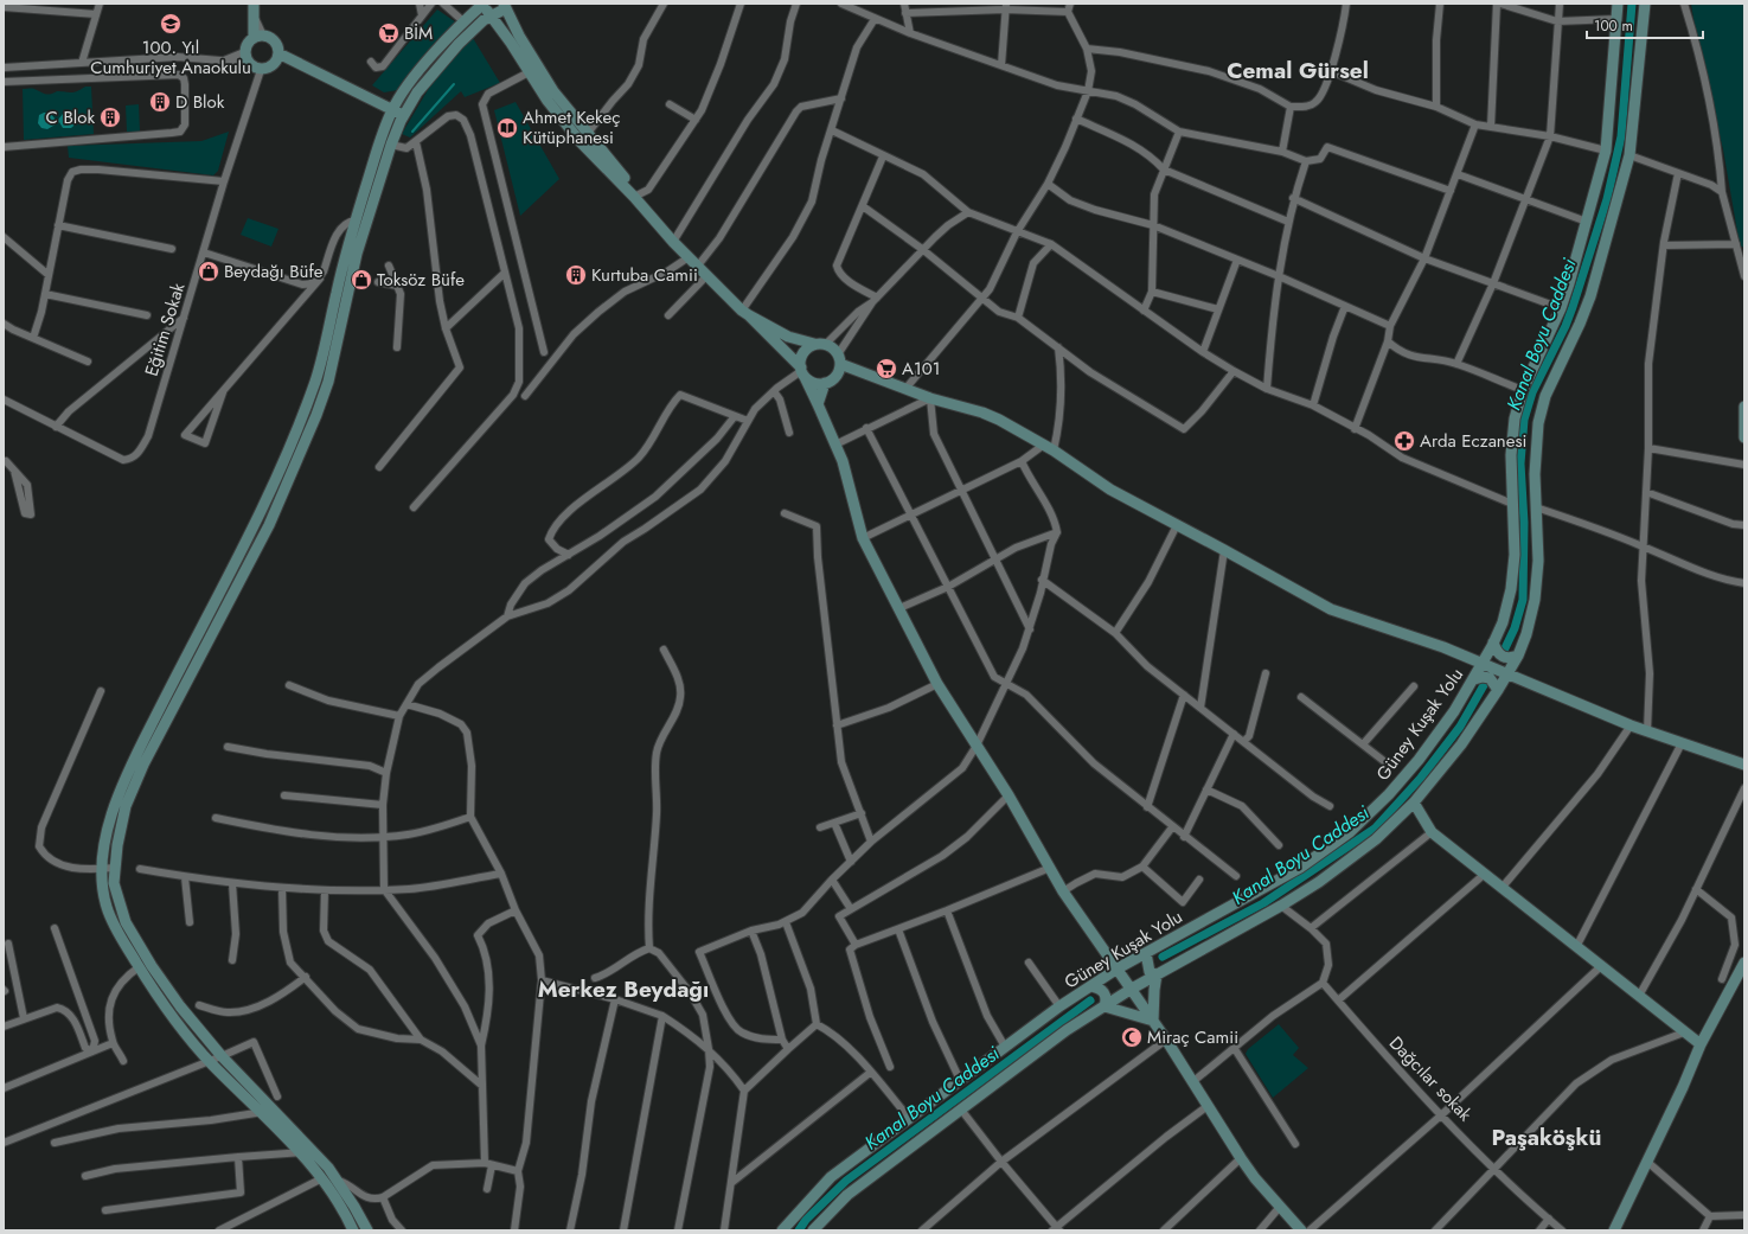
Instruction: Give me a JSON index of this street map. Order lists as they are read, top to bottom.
{
  "streets": {
    "main road": ["Güney Kuşak Yolu"],
    "street": ["Eğitim Sokak", "Dağcılar sokak"]
  },
  "districts": ["Cemal Gürsel", "Merkez Beydağı", "Paşaköşkü"],
  "water": ["Kanal Boyu Caddesi"],
  "places": {
    "school or university": ["100. Yıl Cumhuriyet Anaokulu"],
    "supermarket": ["BİM", "A101"],
    "building": ["D Blok", "C Blok", "Kurtuba Camii"],
    "library": ["Ahmet Kekeç Kütüphanesi"],
    "shop": ["Beydağı Büfe", "Toksöz Büfe"],
    "pharmacy": ["Arda Eczanesi"],
    "mosque": ["Miraç Camii"]
  },
  "scale_bar": "100 m"
}
